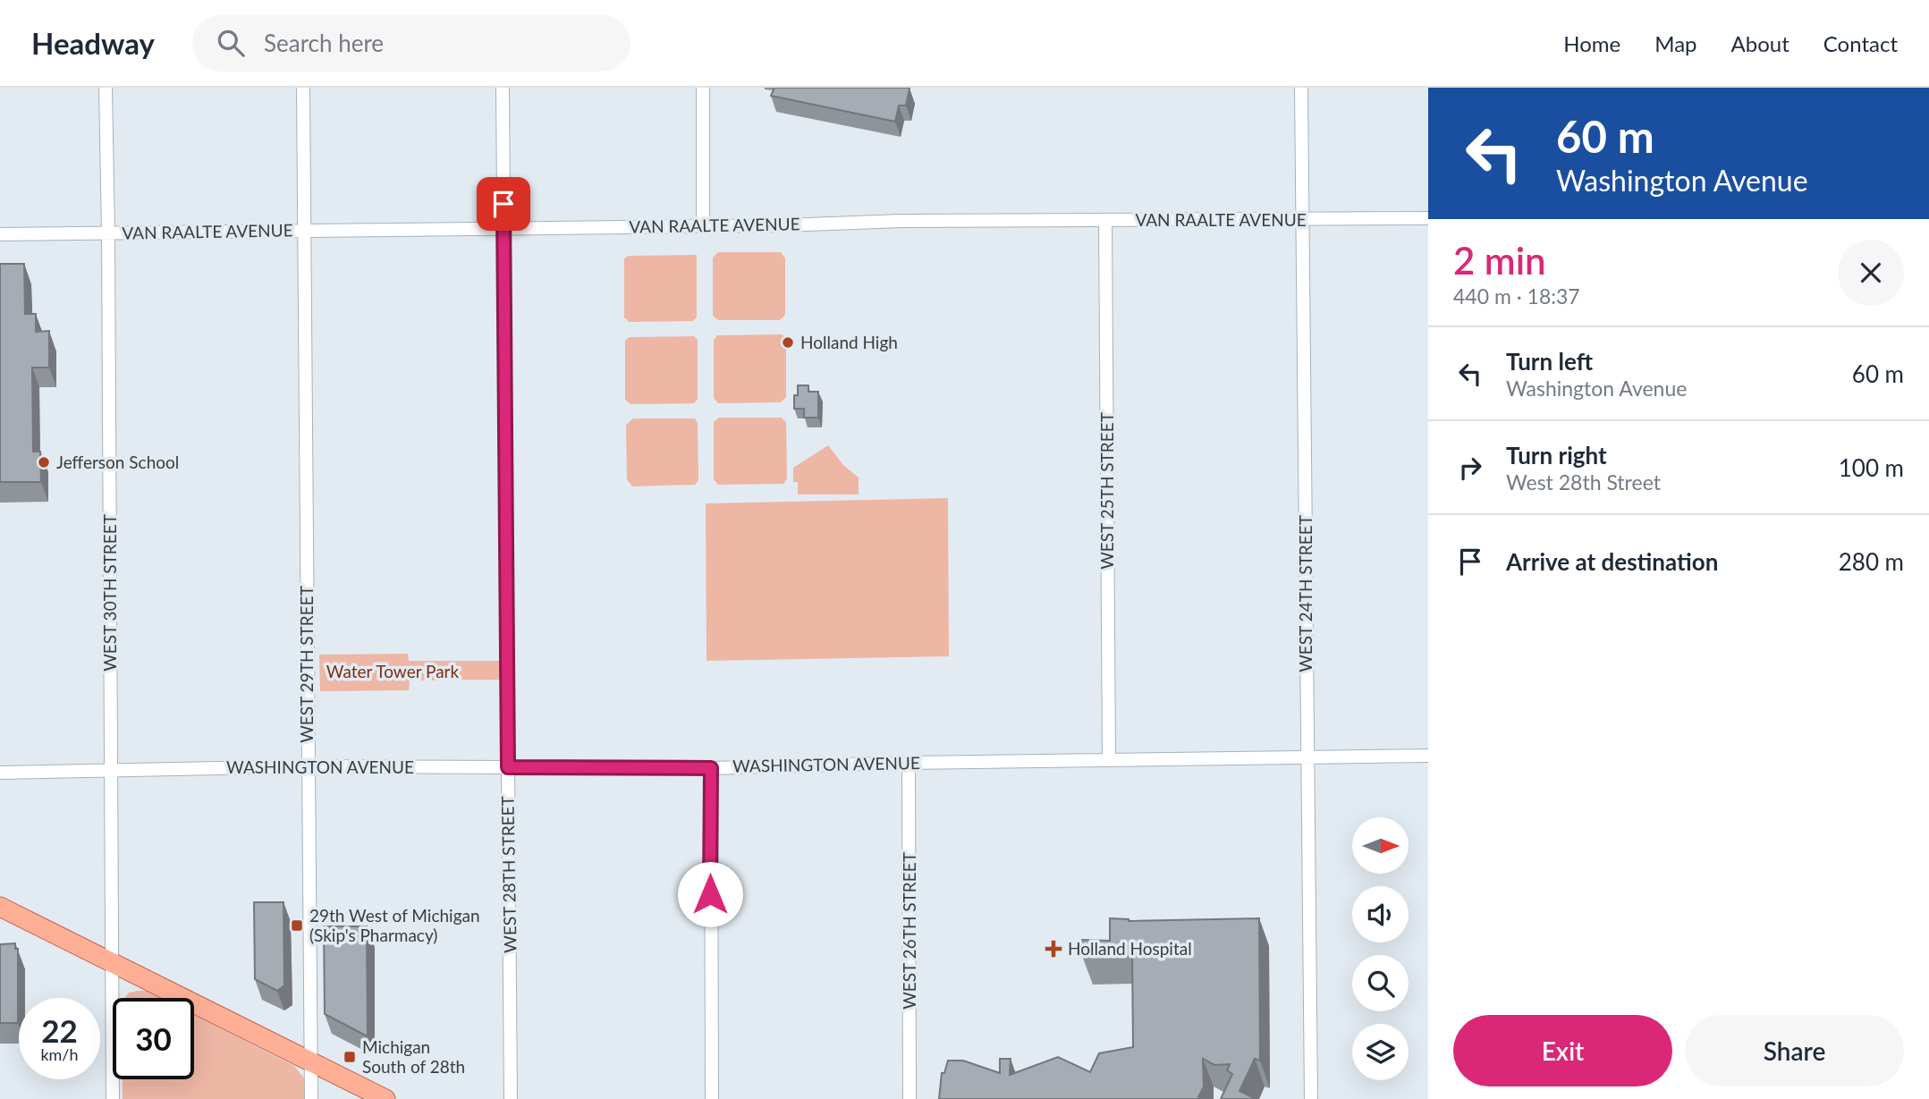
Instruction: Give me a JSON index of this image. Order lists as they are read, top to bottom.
{
  "streets": {
    "street": [
      "VAN RAALTE AVENUE",
      "WEST 25TH STREET",
      "WEST 30TH STREET",
      "WEST 24TH STREET",
      "WEST 29TH STREET",
      "WASHINGTON AVENUE",
      "WEST 28TH STREET",
      "WEST 26TH STREET"
    ]
  },
  "crossings": [
    ["VAN RAALTE AVENUE", "WEST 25TH STREET"],
    ["VAN RAALTE AVENUE", "WEST 30TH STREET"],
    ["VAN RAALTE AVENUE", "WEST 24TH STREET"],
    ["VAN RAALTE AVENUE", "WEST 29TH STREET"],
    ["VAN RAALTE AVENUE", "WEST 28TH STREET"],
    ["WEST 25TH STREET", "WASHINGTON AVENUE"],
    ["WEST 30TH STREET", "WASHINGTON AVENUE"],
    ["WEST 24TH STREET", "WASHINGTON AVENUE"],
    ["WEST 29TH STREET", "WASHINGTON AVENUE"],
    ["WASHINGTON AVENUE", "WEST 28TH STREET"],
    ["WASHINGTON AVENUE", "WEST 26TH STREET"]
  ],
  "parks": ["Water Tower Park"],
  "places": {
    "other": ["Holland High", "Jefferson School"],
    "transit": ["29th West of Michigan (Skip's Pharmacy)", "Michigan South of 28th"],
    "health": ["Holland Hospital"]
  },
  "north": "right",
  "page": {
    "header": "Headway",
    "search": "Search here",
    "nav": [
      "Home",
      "Map",
      "About",
      "Contact"
    ],
    "turn": ["60 m", "Washington Avenue"],
    "heading": ["2 min", "440 m · 18:37"],
    "list": [
      {
        "name": "Turn left",
        "note": "Washington Avenue",
        "value": "60 m"
      },
      {
        "name": "Turn right",
        "note": "West 28th Street",
        "value": "100 m"
      },
      {
        "name": "Arrive at destination",
        "value": "280 m"
      }
    ],
    "speed": "22 km/h",
    "limit": "30",
    "buttons": ["Exit", "Share"]
  }
}
